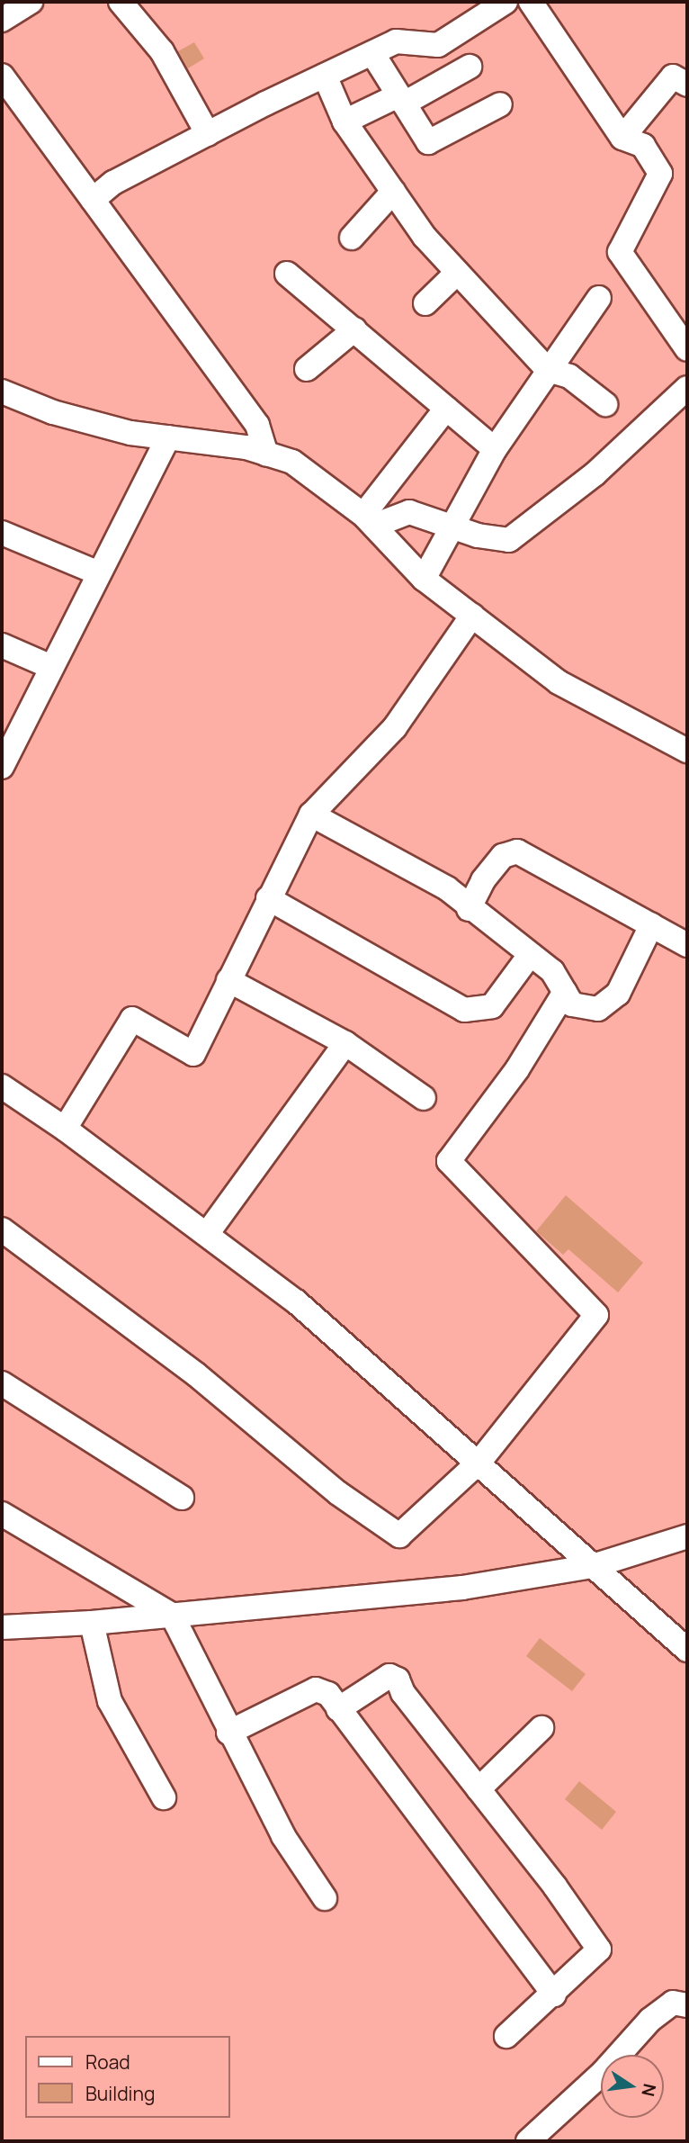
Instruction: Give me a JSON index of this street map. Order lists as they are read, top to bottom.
{
  "legend": ["Road", "Building"],
  "north": "right"
}
